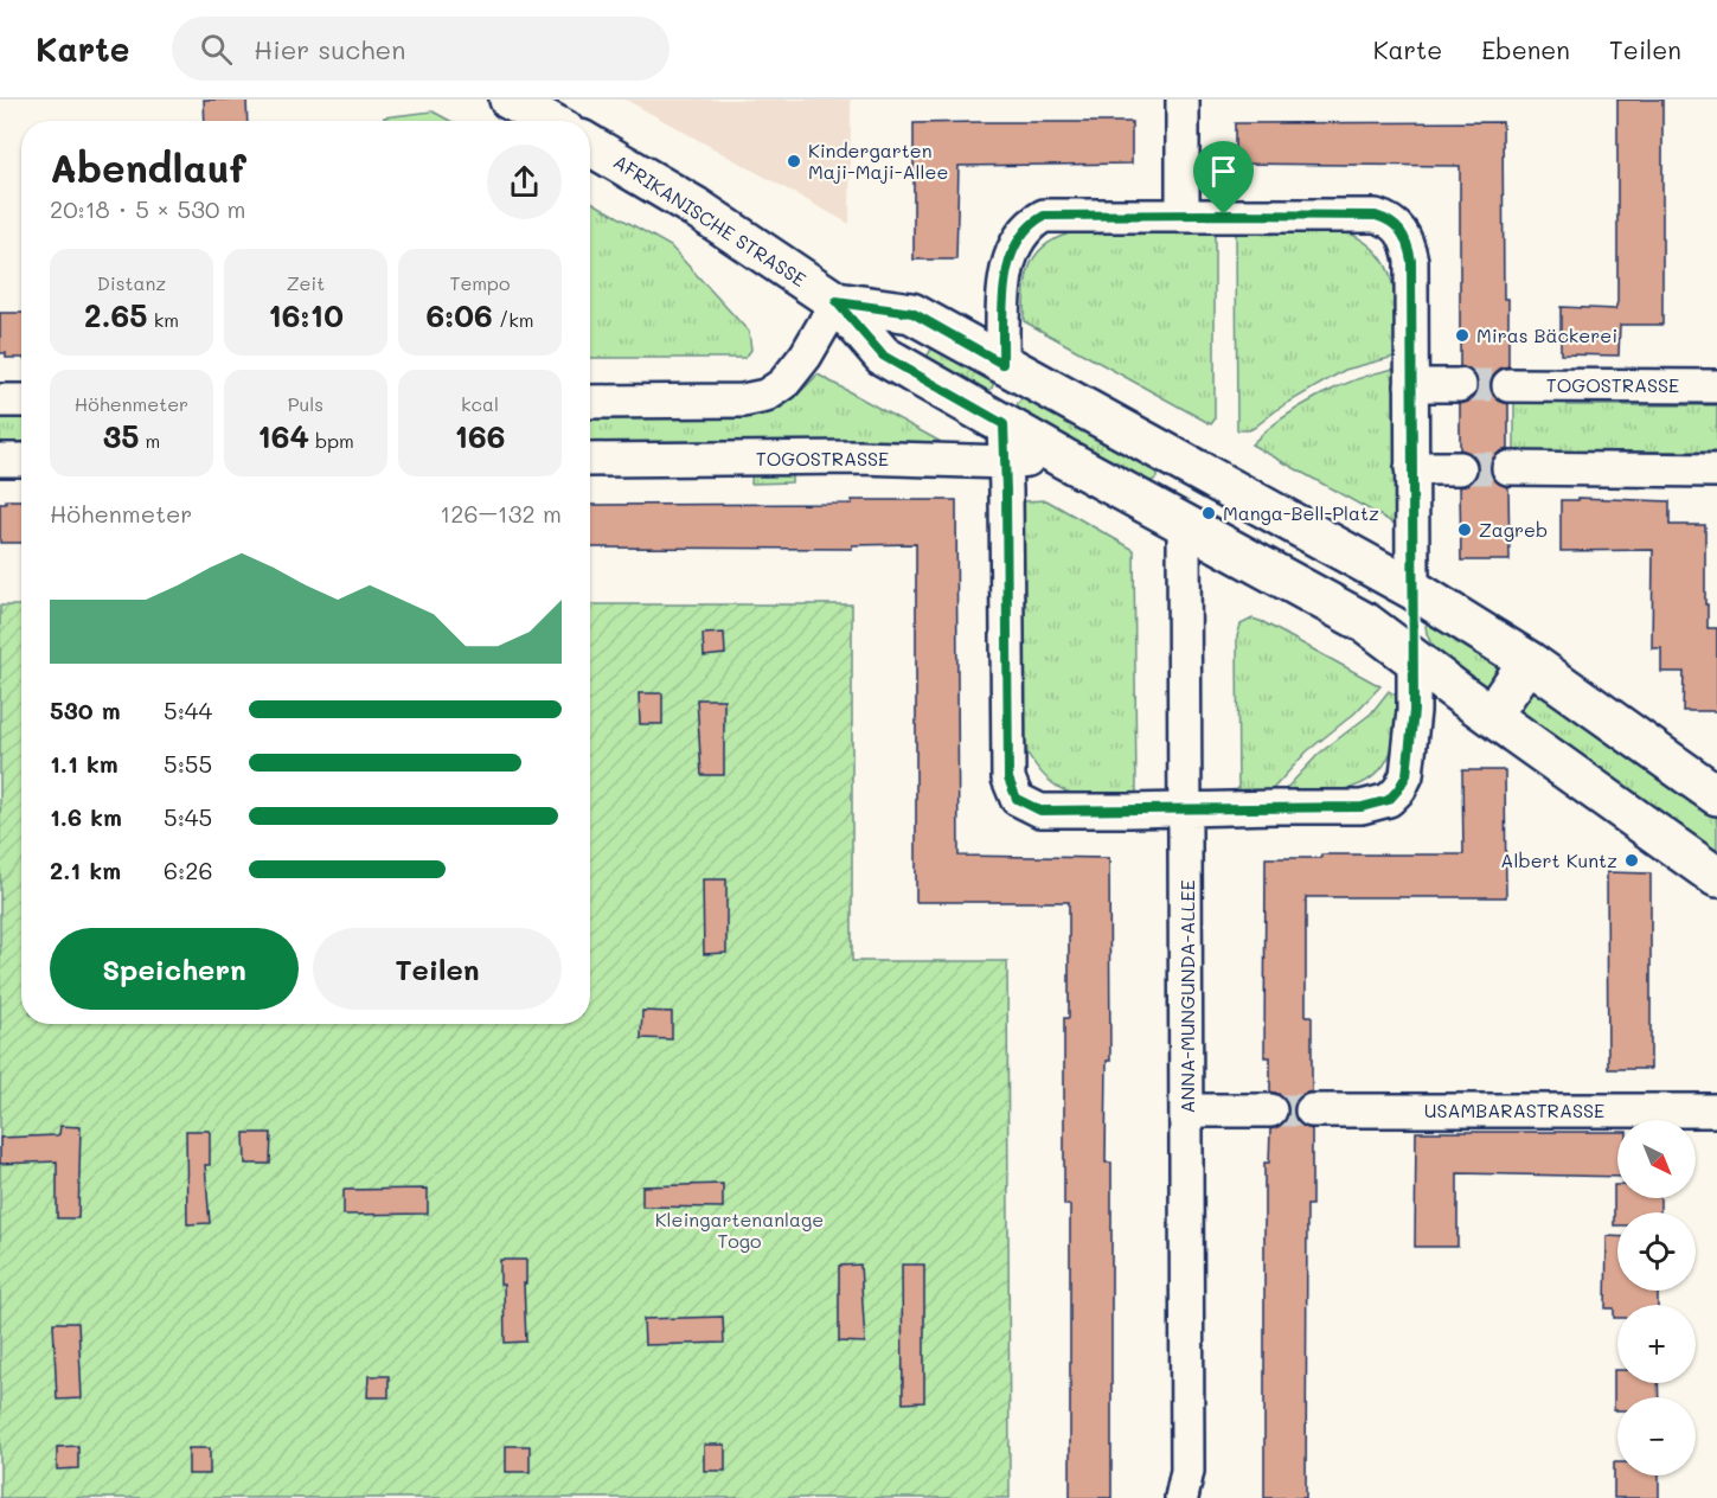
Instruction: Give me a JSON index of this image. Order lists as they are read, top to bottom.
{
  "streets": {
    "street": [
      "AFRIKANISCHE STRASSE",
      "TOGOSTRASSE",
      "ANNA-MUNGUNDA-ALLEE",
      "USAMBARASTRASSE"
    ]
  },
  "crossings": [
    ["AFRIKANISCHE STRASSE", "TOGOSTRASSE"],
    ["AFRIKANISCHE STRASSE", "ANNA-MUNGUNDA-ALLEE"]
  ],
  "parks": ["Kleingartenanlage Togo"],
  "places": [
    "Kindergarten Maji-Maji-Allee",
    "Miras Bäckerei",
    "Manga-Bell-Platz",
    "Zagreb",
    "Albert Kuntz"
  ],
  "north": "bottom right",
  "page": {
    "header": "Karte",
    "search": "Hier suchen",
    "nav": ["Karte", "Ebenen", "Teilen"],
    "heading": ["Abendlauf", "20:18 · 5 × 530 m"],
    "stats": [
      ["Distanz", "2.65 km"],
      ["Zeit", "16:10"],
      ["Tempo", "6:06 /km"],
      ["Höhenmeter", "35 m"],
      ["Puls", "164 bpm"],
      ["kcal", "166"]
    ],
    "chart": ["Höhenmeter", "126–132 m"],
    "list": [
      {
        "name": "530 m",
        "note": "5:44"
      },
      {
        "name": "1.1 km",
        "note": "5:55"
      },
      {
        "name": "1.6 km",
        "note": "5:45"
      },
      {
        "name": "2.1 km",
        "note": "6:26"
      }
    ],
    "buttons": ["Speichern", "Teilen"],
    "map_buttons": ["+", "−"]
  }
}
